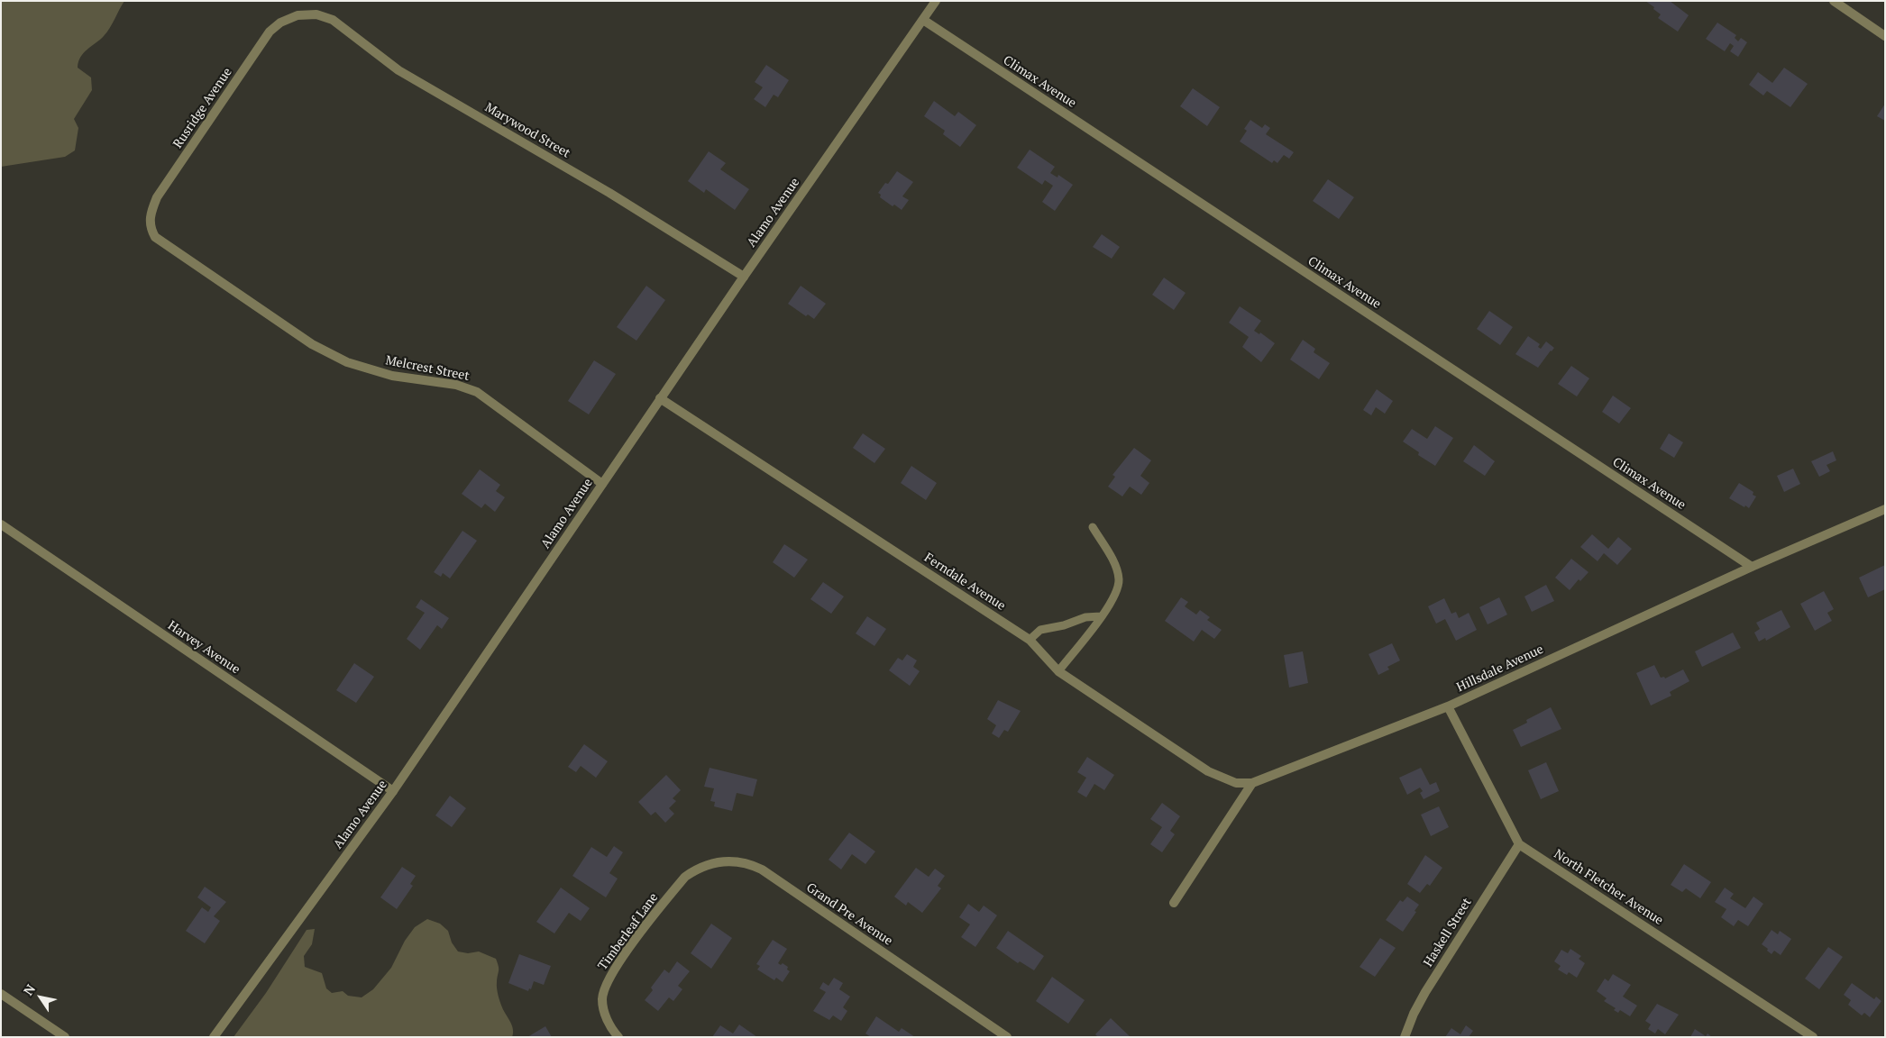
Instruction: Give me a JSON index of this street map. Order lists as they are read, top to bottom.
{
  "streets": {
    "street": [
      "Climax Avenue",
      "Rusridge Avenue",
      "Marywood Street",
      "Alamo Avenue",
      "Melcrest Street",
      "Ferndale Avenue",
      "Harvey Avenue",
      "Hillsdale Avenue",
      "North Fletcher Avenue",
      "Grand Pre Avenue",
      "Timberleaf Lane",
      "Haskell Street"
    ]
  },
  "crossings": [
    ["Climax Avenue", "Alamo Avenue"],
    ["Climax Avenue", "Hillsdale Avenue"],
    ["Rusridge Avenue", "Marywood Street"],
    ["Rusridge Avenue", "Melcrest Street"],
    ["Marywood Street", "Alamo Avenue"],
    ["Alamo Avenue", "Melcrest Street"],
    ["Alamo Avenue", "Ferndale Avenue"],
    ["Alamo Avenue", "Harvey Avenue"],
    ["Ferndale Avenue", "Hillsdale Avenue"],
    ["Hillsdale Avenue", "North Fletcher Avenue"],
    ["North Fletcher Avenue", "Haskell Street"],
    ["Grand Pre Avenue", "Timberleaf Lane"]
  ],
  "north": "top left"
}
